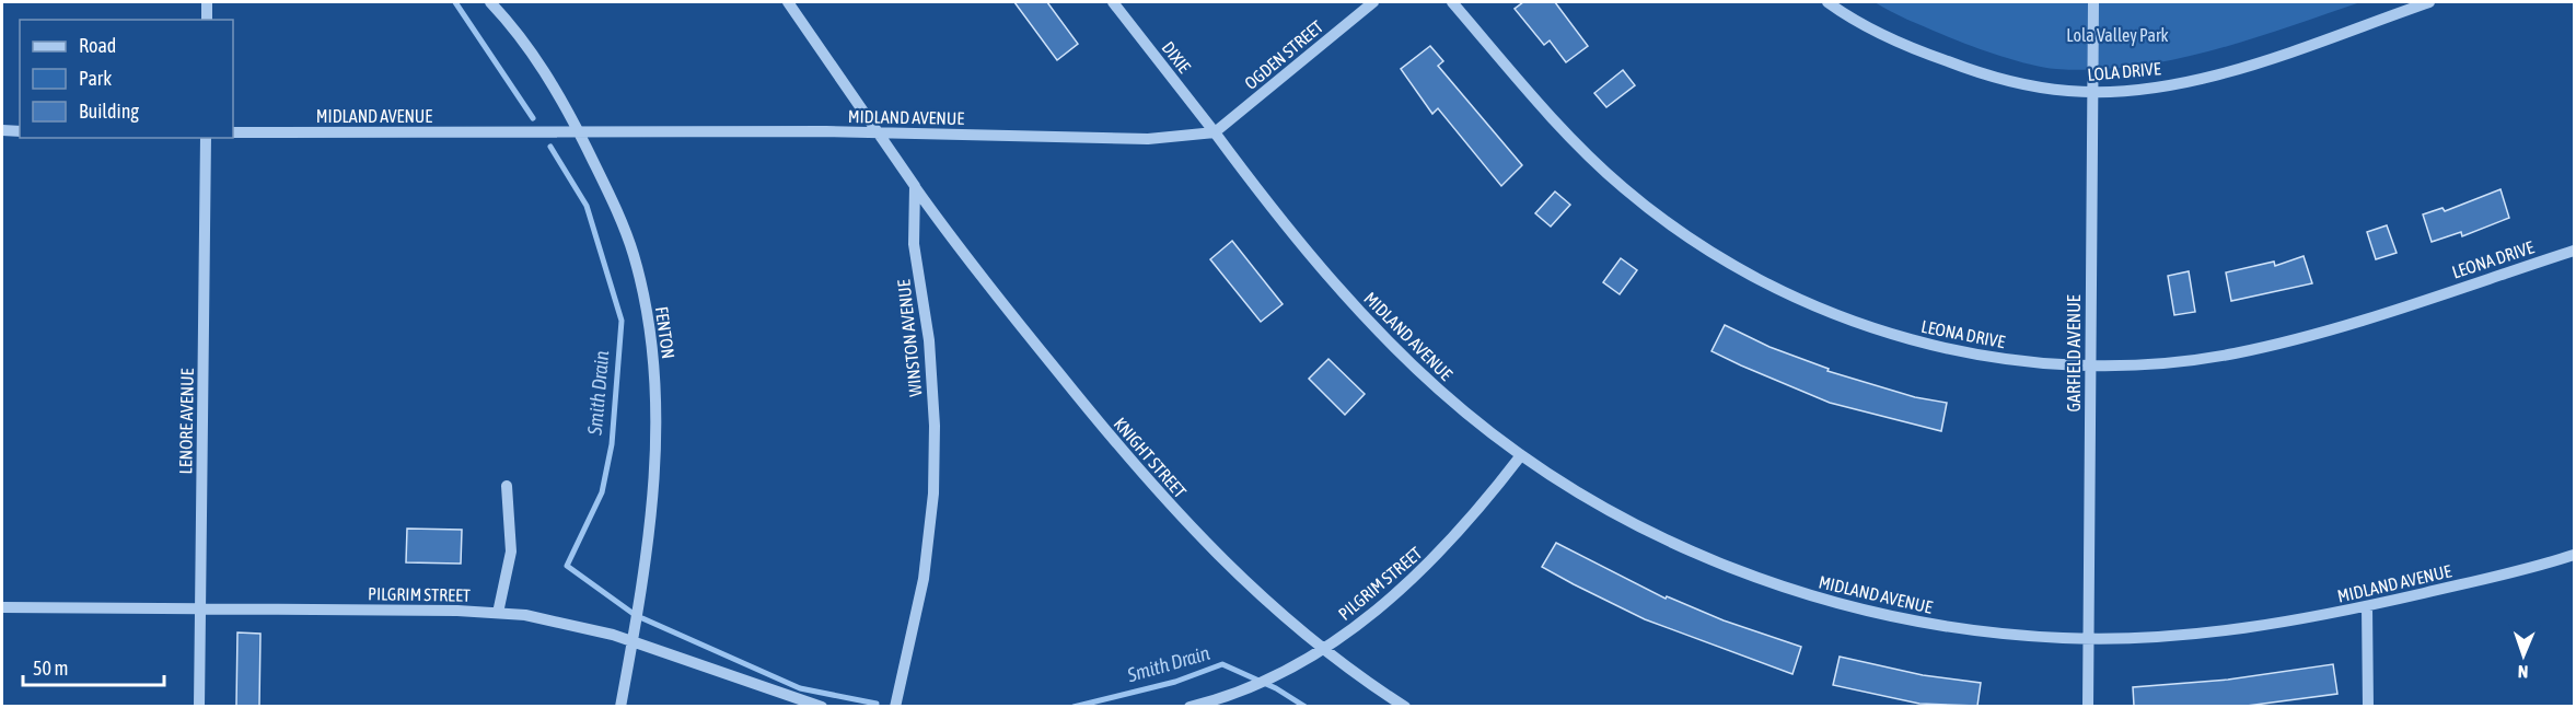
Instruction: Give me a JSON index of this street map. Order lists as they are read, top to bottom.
{
  "streets": {
    "street": [
      "OGDEN STREET",
      "DIXIE",
      "LOLA DRIVE",
      "MIDLAND AVENUE",
      "LEONA DRIVE",
      "FENTON",
      "WINSTON AVENUE",
      "GARFIELD AVENUE",
      "LENORE AVENUE",
      "KNIGHT STREET",
      "PILGRIM STREET"
    ]
  },
  "crossings": [
    ["OGDEN STREET", "DIXIE"],
    ["OGDEN STREET", "MIDLAND AVENUE"],
    ["DIXIE", "MIDLAND AVENUE"],
    ["LOLA DRIVE", "GARFIELD AVENUE"],
    ["MIDLAND AVENUE", "FENTON"],
    ["MIDLAND AVENUE", "GARFIELD AVENUE"],
    ["MIDLAND AVENUE", "PILGRIM STREET"],
    ["LEONA DRIVE", "GARFIELD AVENUE"],
    ["FENTON", "PILGRIM STREET"],
    ["WINSTON AVENUE", "KNIGHT STREET"],
    ["LENORE AVENUE", "PILGRIM STREET"],
    ["KNIGHT STREET", "PILGRIM STREET"]
  ],
  "water": ["Smith Drain"],
  "parks": ["Lola Valley Park"],
  "legend": ["Road", "Park", "Building"],
  "scale_bar": "50 m",
  "north": "bottom"
}
